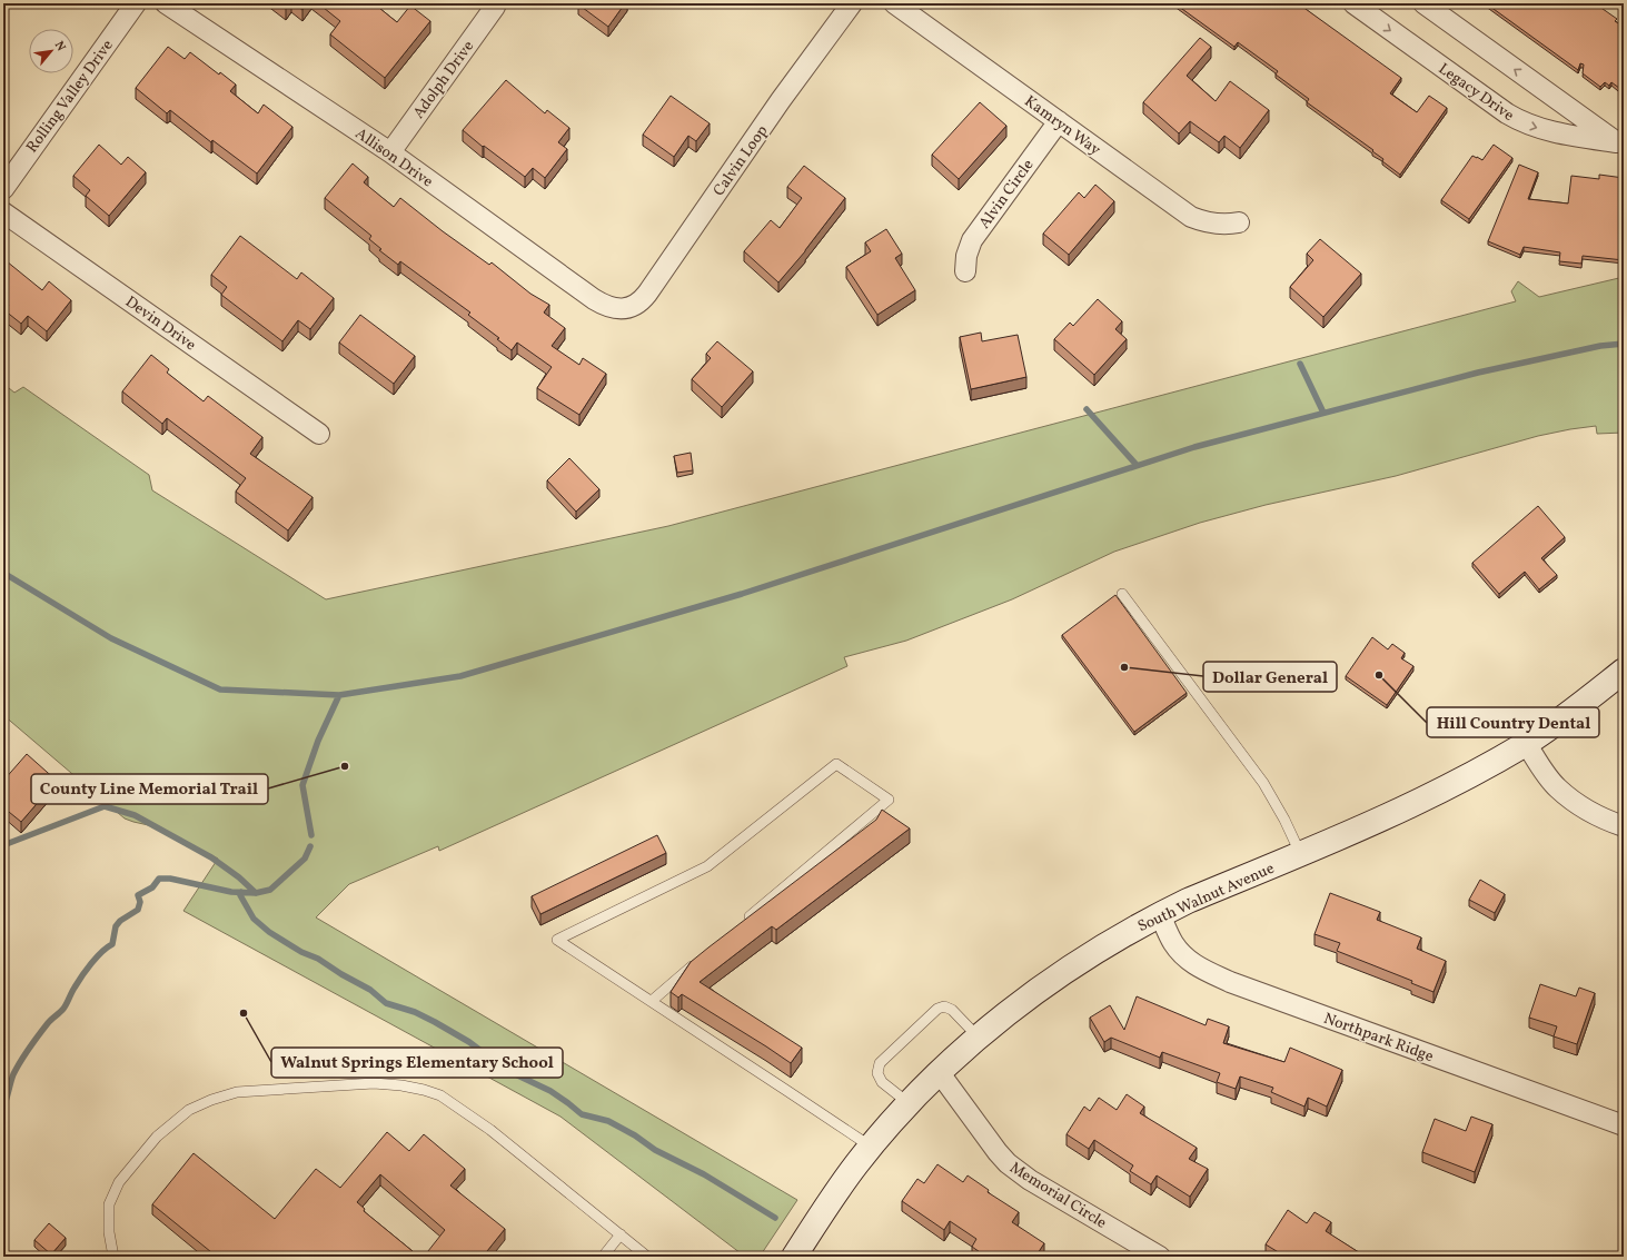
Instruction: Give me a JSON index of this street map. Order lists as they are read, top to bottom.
{
  "streets": {
    "street": [
      "Adolph Drive",
      "Legacy Drive",
      "Rolling Valley Drive",
      "Kamryn Way",
      "Allison Drive",
      "Calvin Loop",
      "Alvin Circle",
      "Devin Drive",
      "South Walnut Avenue",
      "Northpark Ridge",
      "Memorial Circle"
    ]
  },
  "crossings": [
    ["Adolph Drive", "Allison Drive"],
    ["Kamryn Way", "Alvin Circle"],
    ["Allison Drive", "Calvin Loop"],
    ["South Walnut Avenue", "Northpark Ridge"],
    ["South Walnut Avenue", "Memorial Circle"]
  ],
  "places": [
    "Dollar General",
    "Hill Country Dental",
    "County Line Memorial Trail",
    "Walnut Springs Elementary School"
  ],
  "north": "top right"
}
